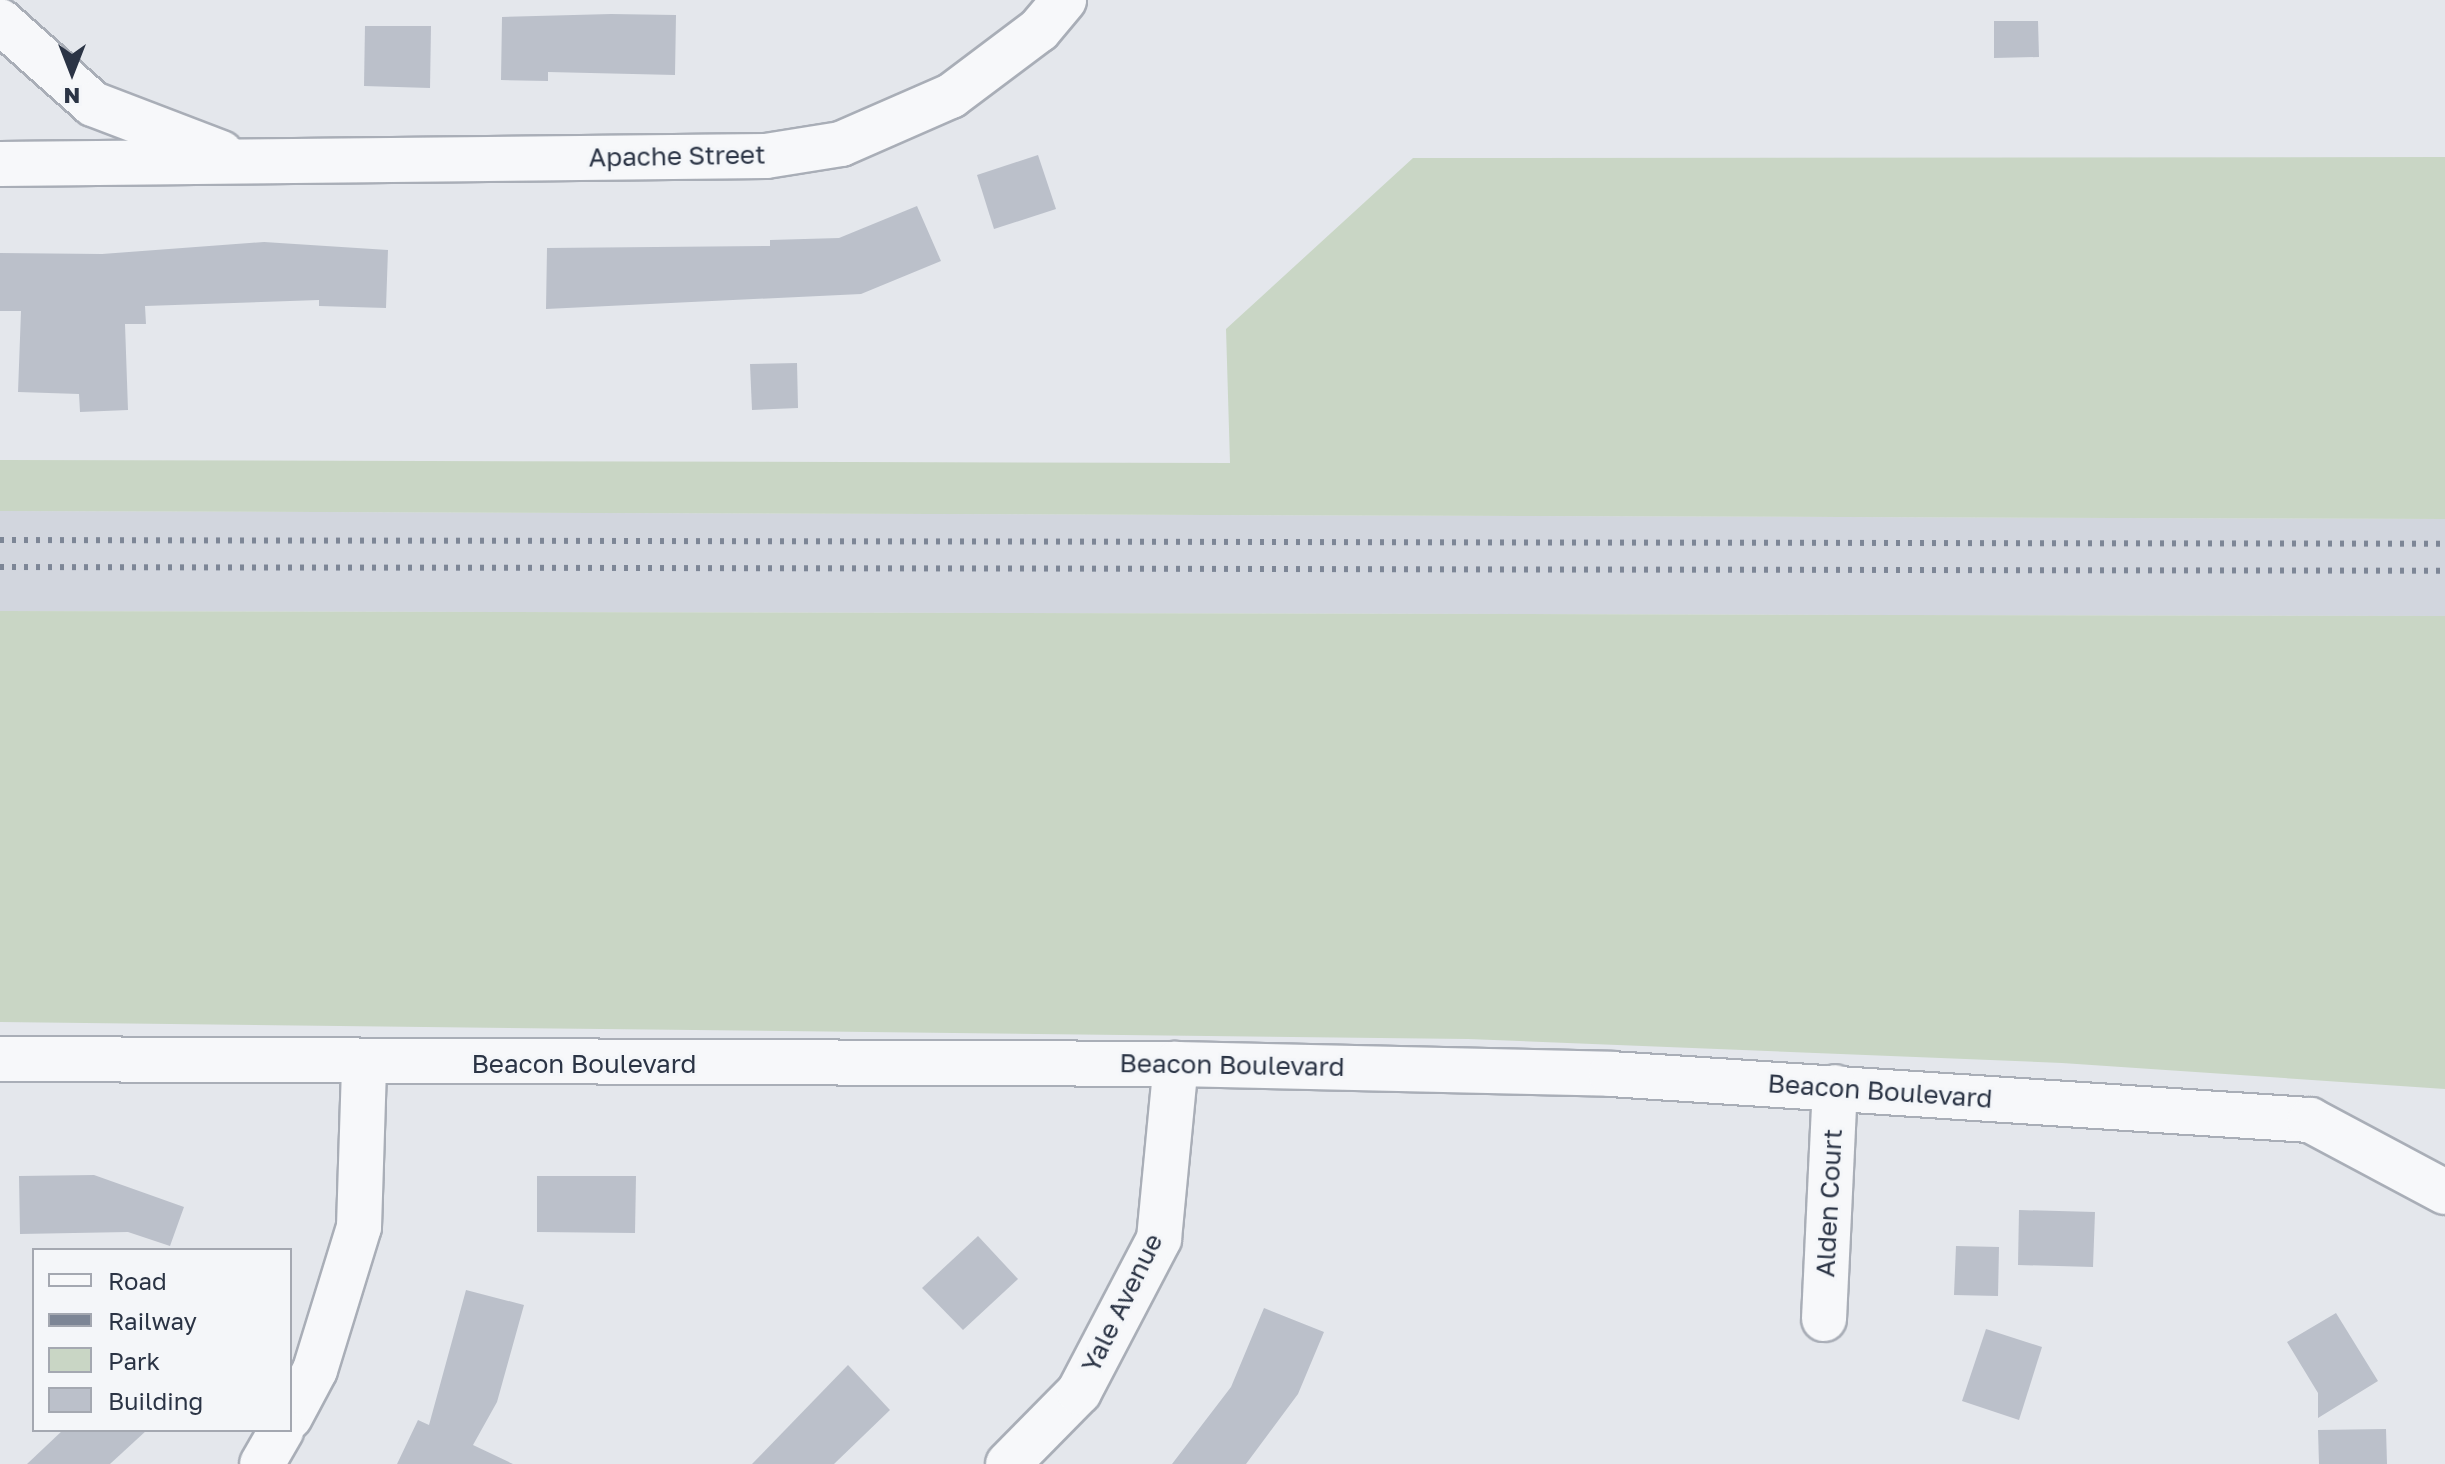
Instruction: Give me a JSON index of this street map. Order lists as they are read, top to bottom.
{
  "streets": {
    "street": [
      "Apache Street",
      "Beacon Boulevard",
      "Alden Court",
      "Yale Avenue"
    ]
  },
  "crossings": [
    ["Beacon Boulevard", "Alden Court"],
    ["Beacon Boulevard", "Yale Avenue"]
  ],
  "legend": [
    "Road",
    "Railway",
    "Park",
    "Building"
  ],
  "north": "bottom"
}
